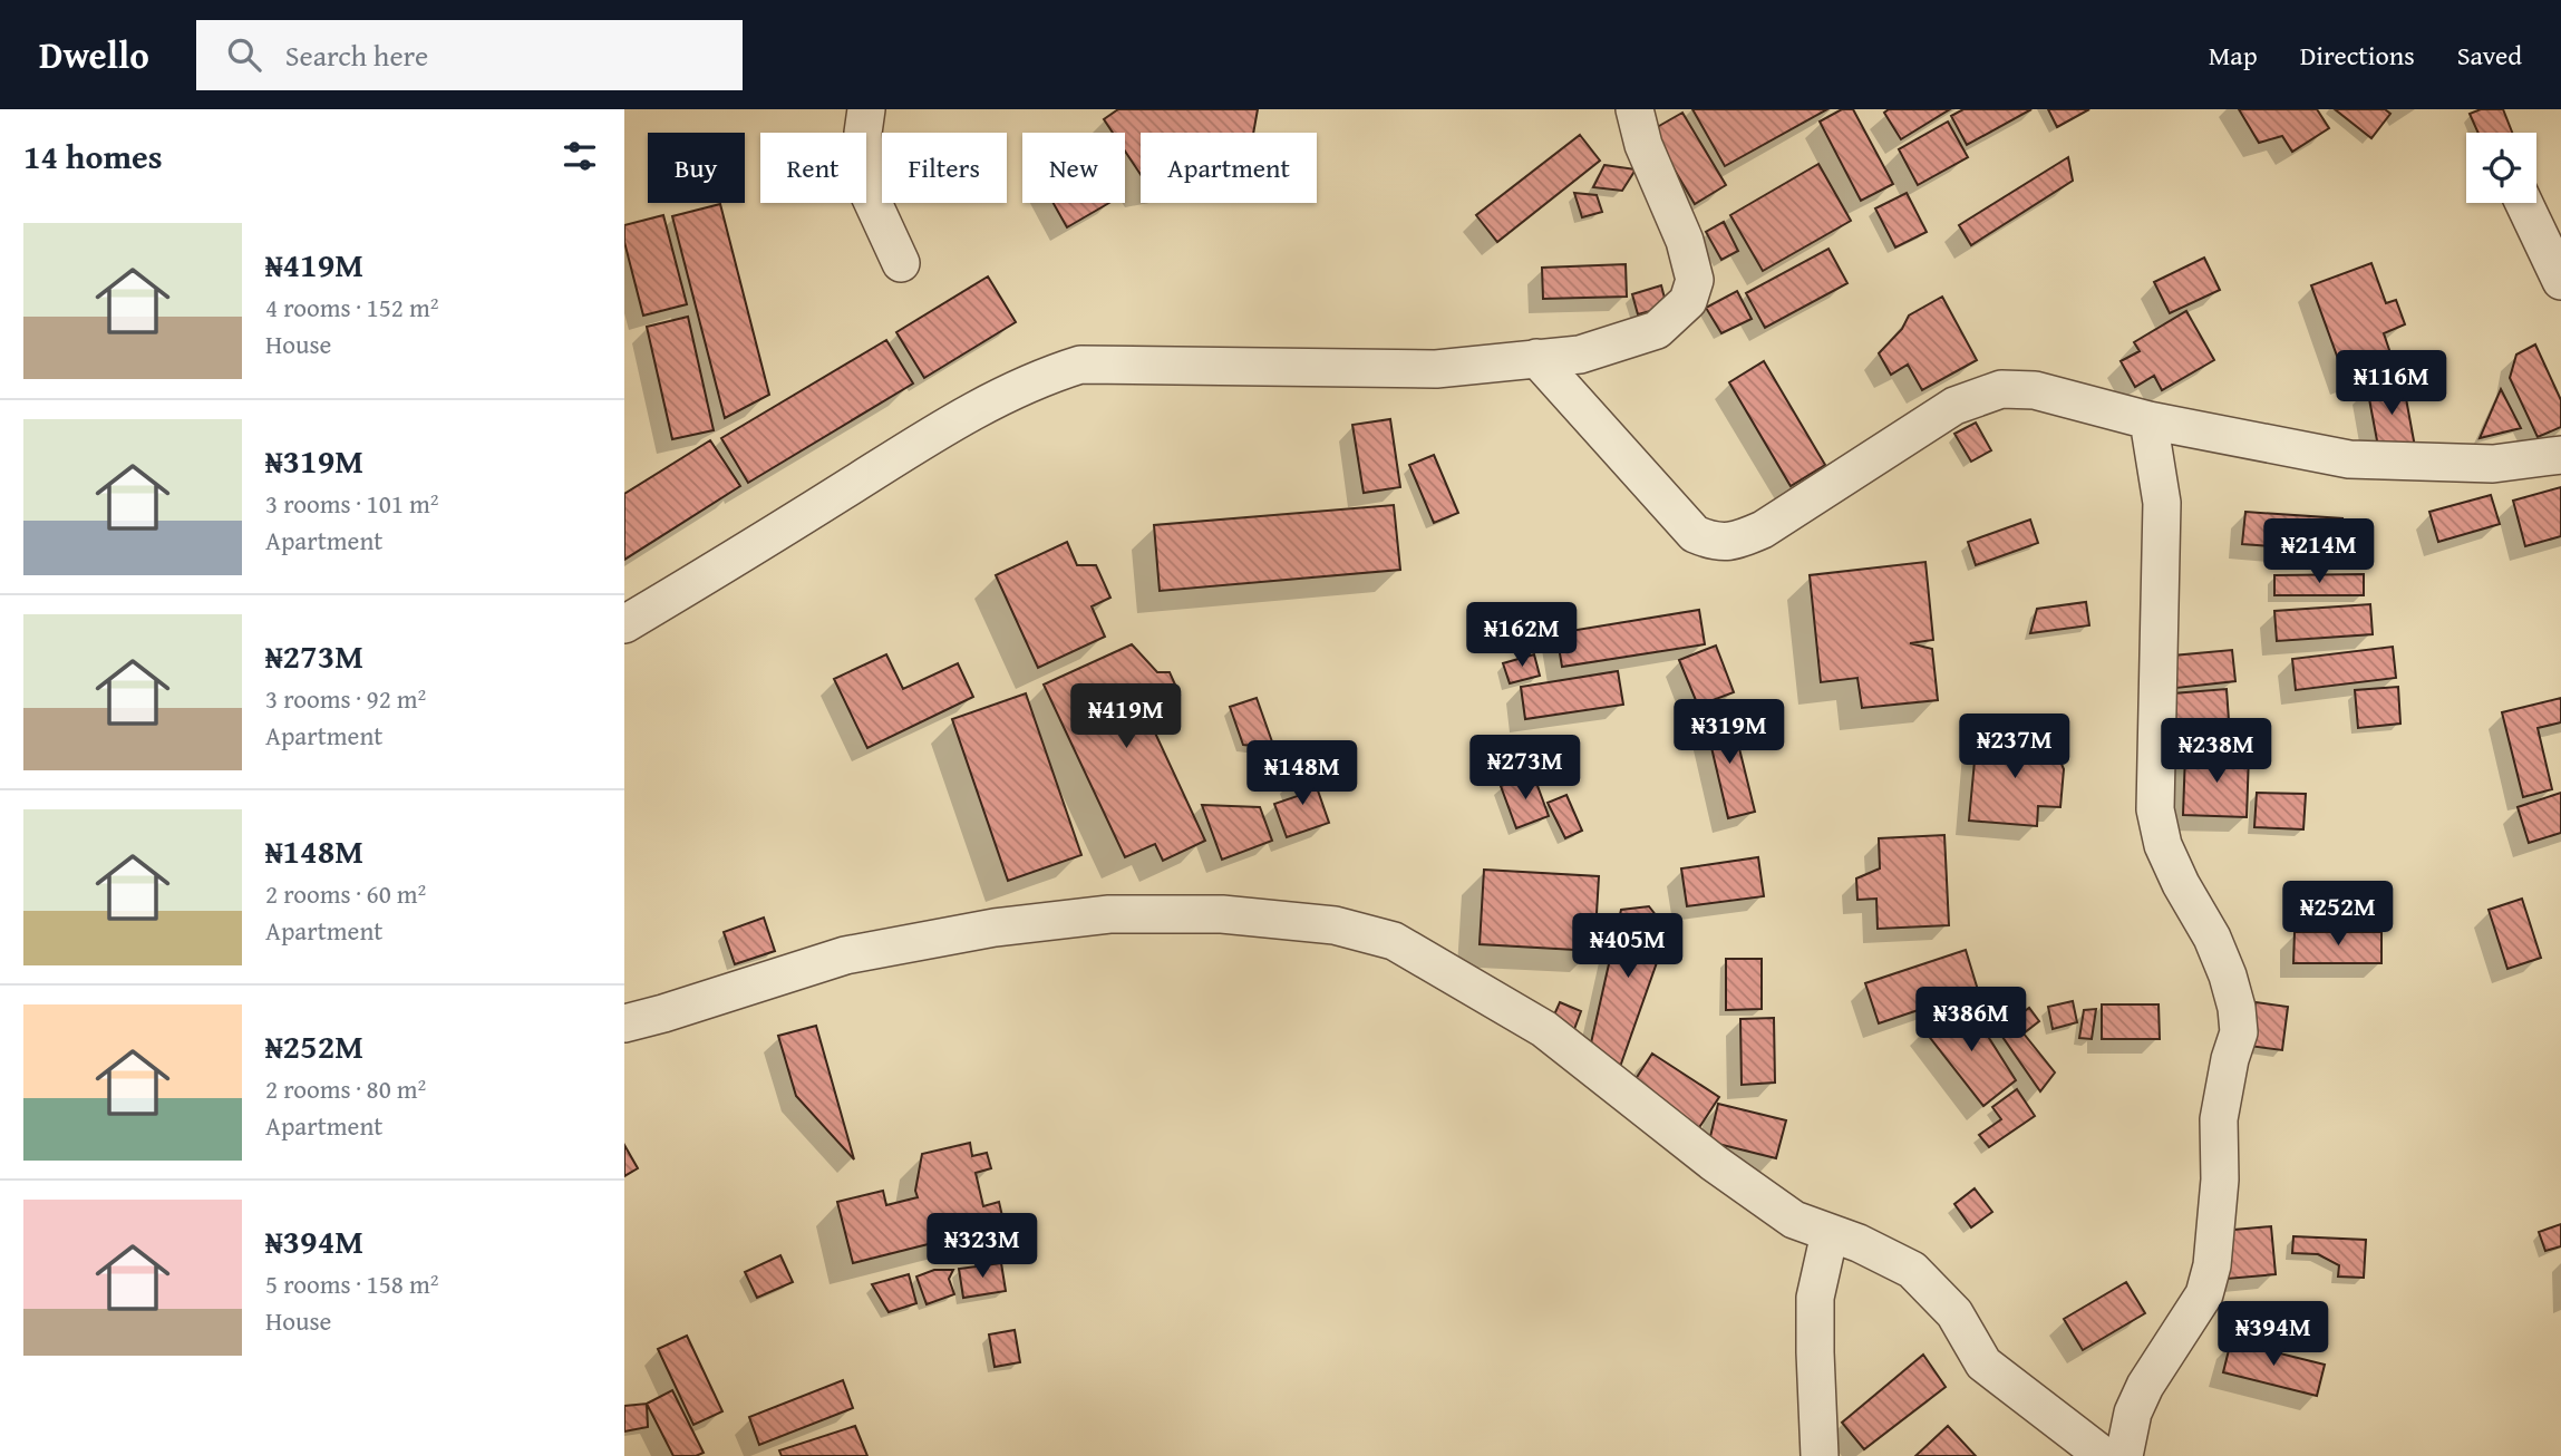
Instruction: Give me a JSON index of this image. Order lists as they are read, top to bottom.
{
  "page": {
    "header": "Dwello",
    "search": "Search here",
    "nav": ["Map", "Directions", "Saved"],
    "heading": "14 homes",
    "chip": [
      "Buy",
      "Rent",
      "Filters",
      "New",
      "Apartment"
    ],
    "list": [
      {
        "name": "₦419M",
        "note": "4 rooms · 152 m² · House"
      },
      {
        "name": "₦319M",
        "note": "3 rooms · 101 m² · Apartment"
      },
      {
        "name": "₦273M",
        "note": "3 rooms · 92 m² · Apartment"
      },
      {
        "name": "₦148M",
        "note": "2 rooms · 60 m² · Apartment"
      },
      {
        "name": "₦252M",
        "note": "2 rooms · 80 m² · Apartment"
      },
      {
        "name": "₦394M",
        "note": "5 rooms · 158 m² · House"
      }
    ],
    "price": [
      "₦116M",
      "₦214M",
      "₦162M",
      "₦419M",
      "₦319M",
      "₦237M",
      "₦238M",
      "₦273M",
      "₦148M",
      "₦252M",
      "₦405M",
      "₦386M",
      "₦323M",
      "₦394M"
    ]
  }
}
